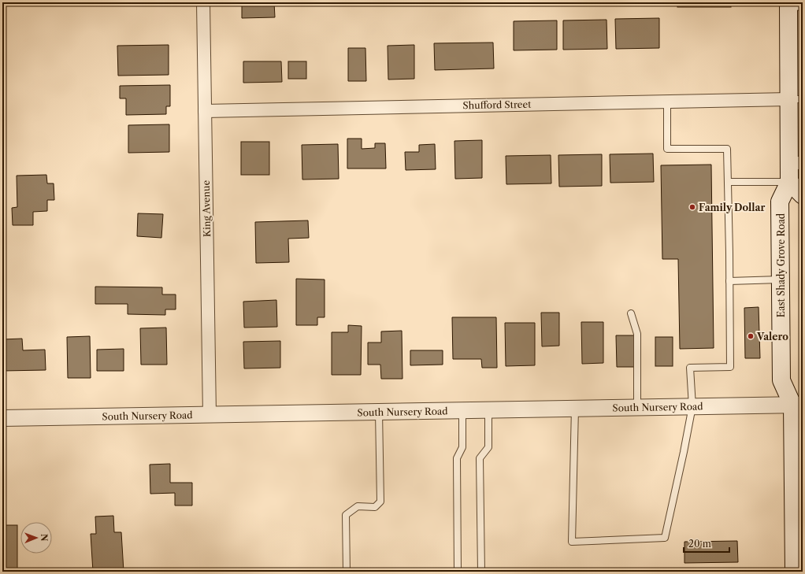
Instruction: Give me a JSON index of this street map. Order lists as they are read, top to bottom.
{
  "streets": {
    "main road": ["East Shady Grove Road"],
    "street": ["Shufford Street", "King Avenue", "South Nursery Road"]
  },
  "crossings": [
    ["Shufford Street", "King Avenue"],
    ["Shufford Street", "East Shady Grove Road"],
    ["King Avenue", "South Nursery Road"],
    ["East Shady Grove Road", "South Nursery Road"]
  ],
  "places": ["Family Dollar", "Valero"],
  "scale_bar": "20 m",
  "north": "right"
}
